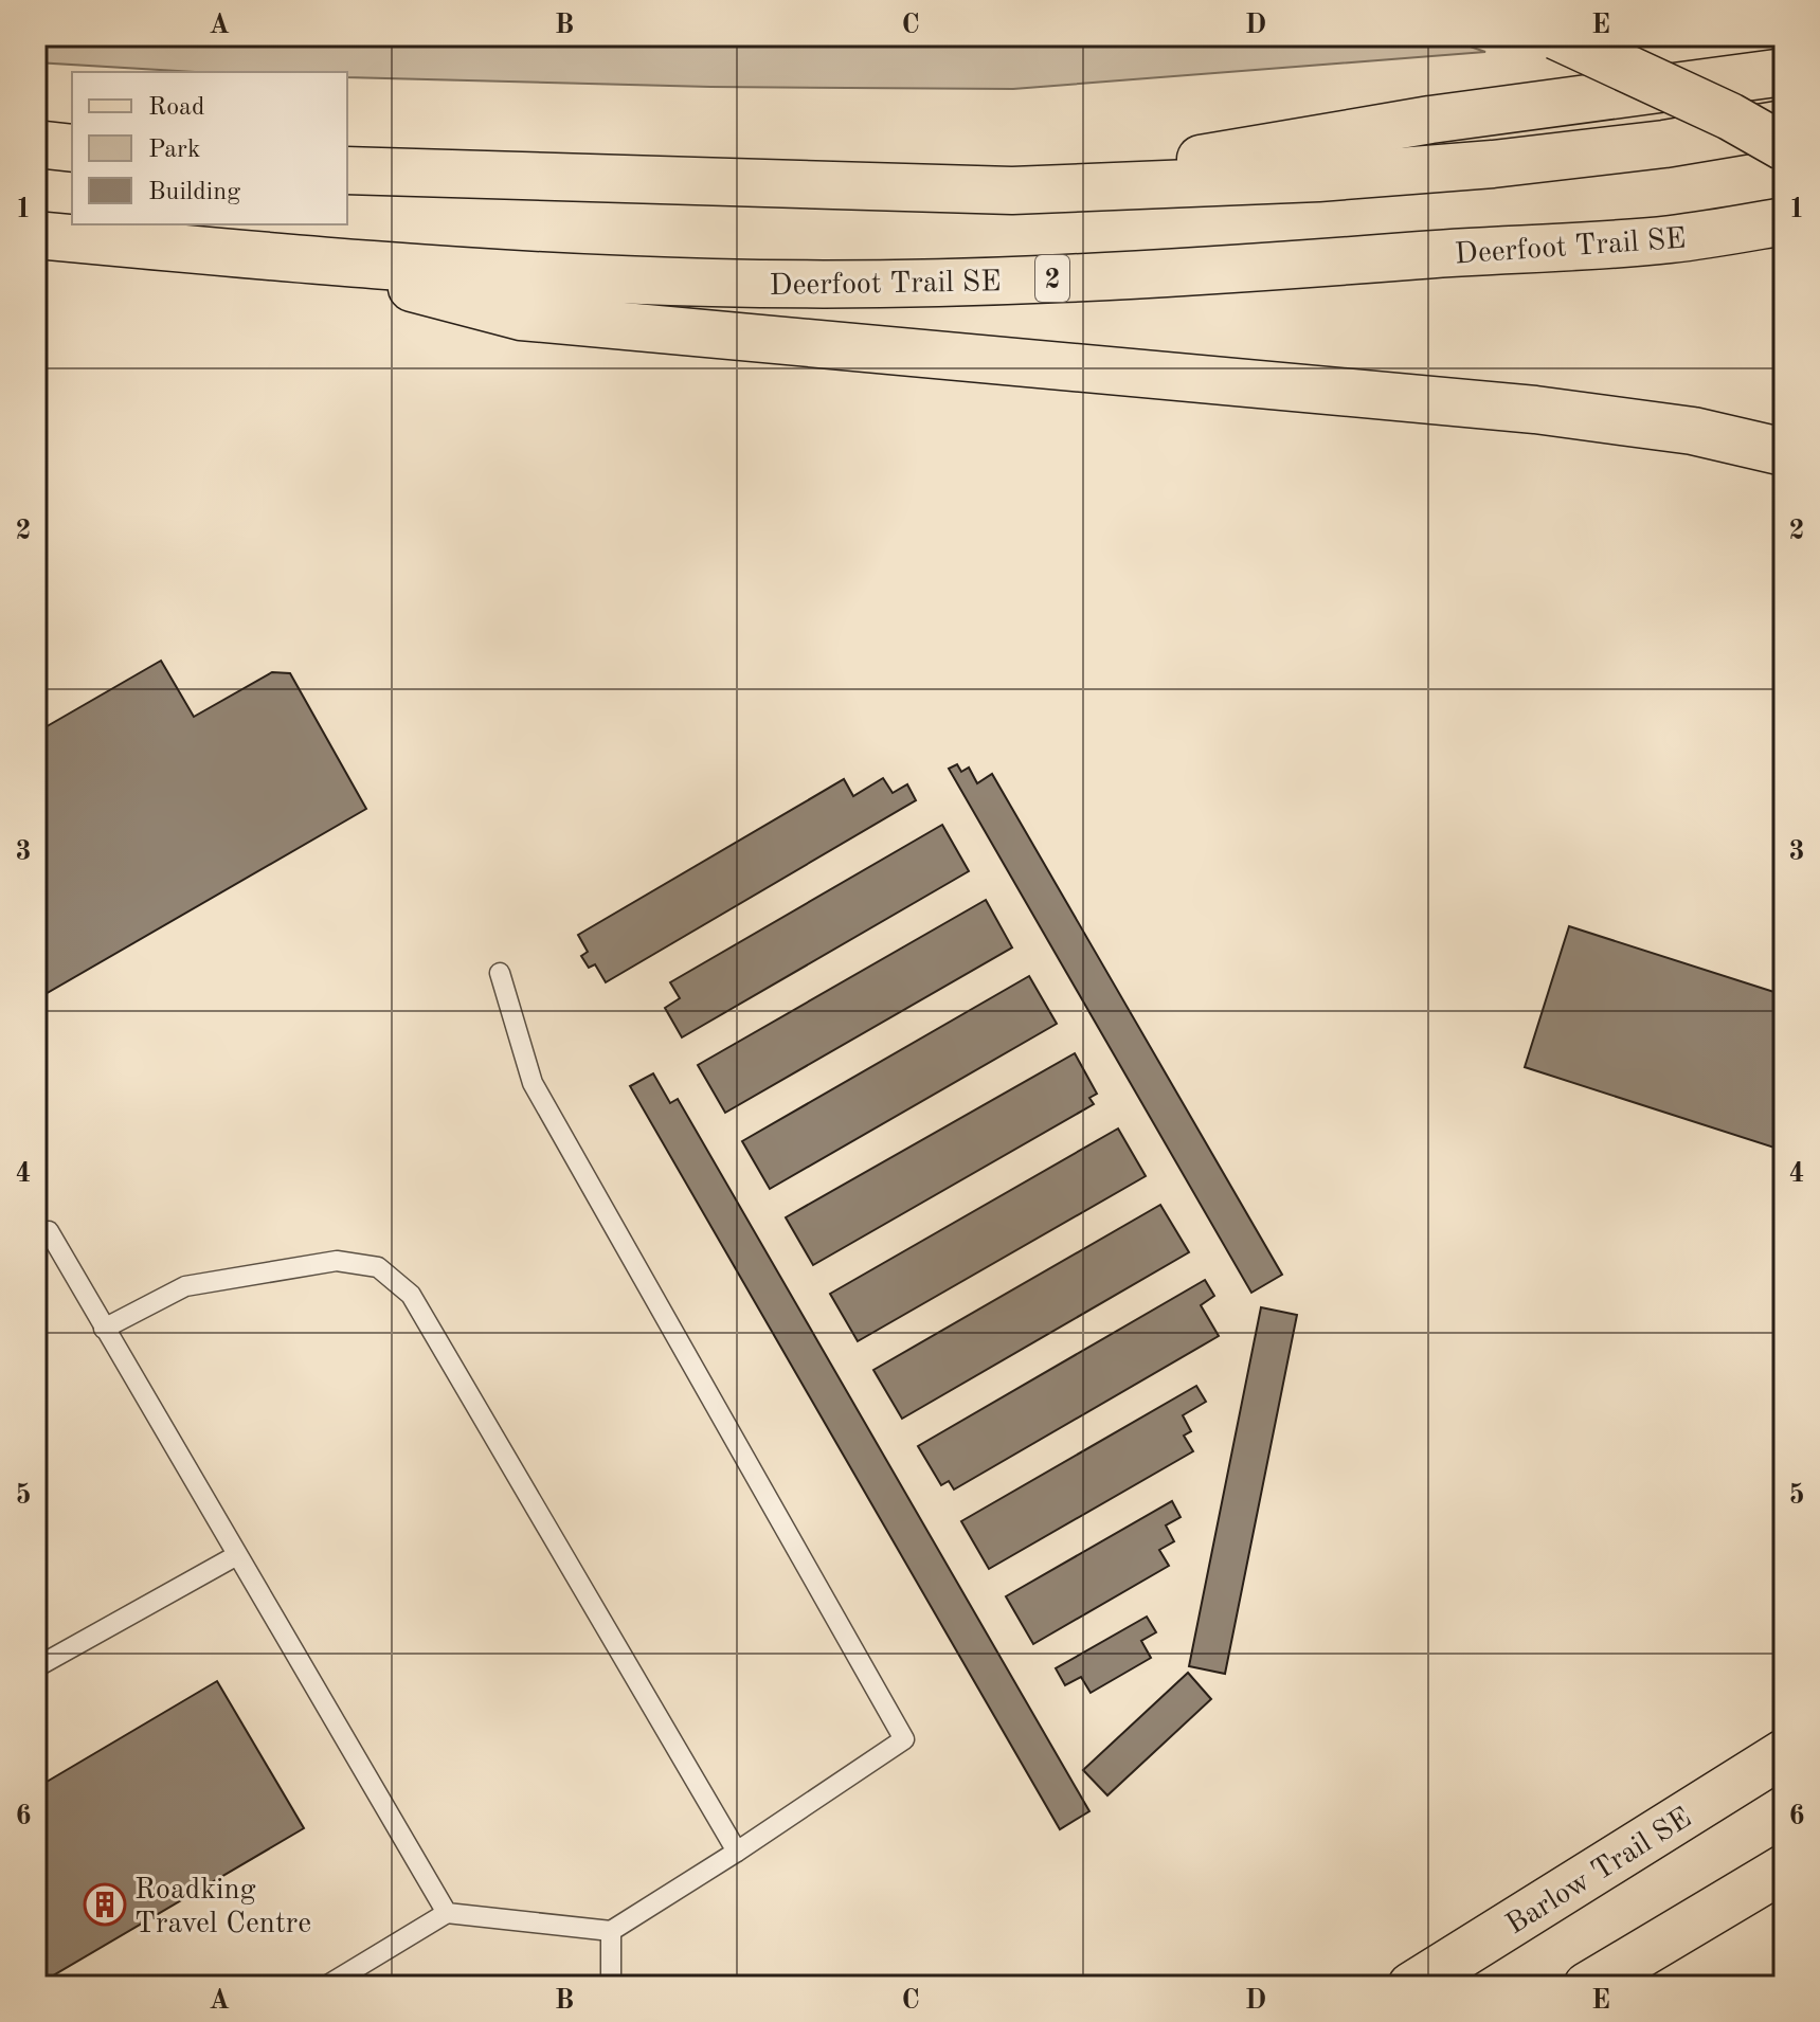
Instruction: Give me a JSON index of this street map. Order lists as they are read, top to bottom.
{
  "streets": {
    "main road": ["Deerfoot Trail SE", "2", "Barlow Trail SE"]
  },
  "places": {
    "building": ["Roadking Travel Centre"]
  },
  "legend": ["Road", "Park", "Building"],
  "grid": {
    "columns": [
      "A",
      "B",
      "C",
      "D",
      "E"
    ],
    "rows": [
      "1",
      "2",
      "3",
      "4",
      "5",
      "6"
    ]
  }
}
